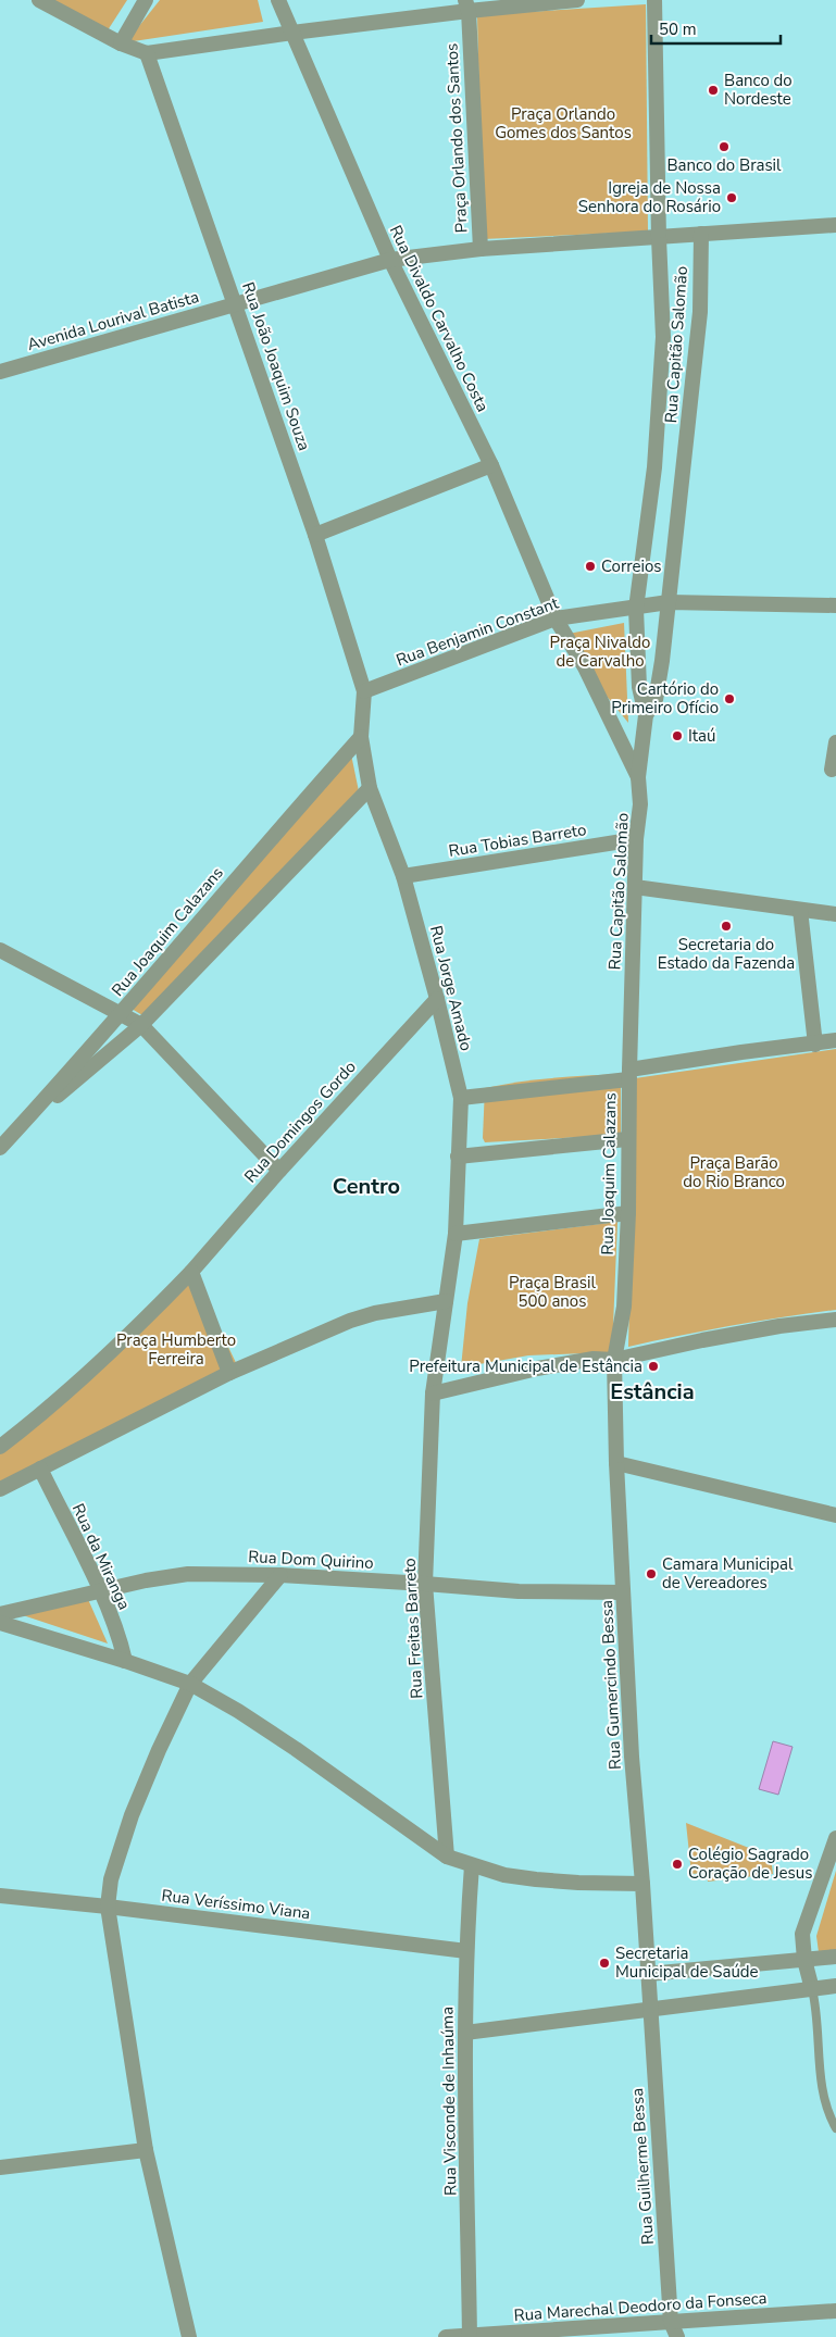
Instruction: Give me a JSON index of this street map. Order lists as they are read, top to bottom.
{
  "streets": {
    "street": [
      "Praça Orlando dos Santos",
      "Rua Divaldo Carvalho Costa",
      "Avenida Lourival Batista",
      "Rua Capitão Salomão",
      "Rua João Joaquim Souza",
      "Rua Benjamin Constant",
      "Rua Tobias Barreto",
      "Rua Joaquim Calazans",
      "Rua Jorge Amado",
      "Rua Domingos Gordo",
      "Rua da Miranga",
      "Rua Dom Quirino",
      "Rua Freitas Barreto",
      "Rua Gumercindo Bessa",
      "Rua Veríssimo Viana",
      "Rua Visconde de Inhaúma",
      "Rua Guilherme Bessa",
      "Rua Marechal Deodoro da Fonseca"
    ]
  },
  "crossings": [
    ["Praça Orlando dos Santos", "Avenida Lourival Batista"],
    ["Praça Orlando dos Santos", "Rua Capitão Salomão"],
    ["Rua Divaldo Carvalho Costa", "Avenida Lourival Batista"],
    ["Rua Divaldo Carvalho Costa", "Rua Capitão Salomão"],
    ["Rua Divaldo Carvalho Costa", "Rua Benjamin Constant"],
    ["Avenida Lourival Batista", "Rua João Joaquim Souza"],
    ["Rua Capitão Salomão", "Rua Benjamin Constant"],
    ["Rua Capitão Salomão", "Rua Tobias Barreto"],
    ["Rua Capitão Salomão", "Rua Joaquim Calazans"],
    ["Rua João Joaquim Souza", "Rua Benjamin Constant"],
    ["Rua João Joaquim Souza", "Rua Jorge Amado"],
    ["Rua Benjamin Constant", "Rua Jorge Amado"],
    ["Rua Tobias Barreto", "Rua Jorge Amado"],
    ["Rua Joaquim Calazans", "Rua Jorge Amado"],
    ["Rua Joaquim Calazans", "Rua Gumercindo Bessa"],
    ["Rua Jorge Amado", "Rua Domingos Gordo"],
    ["Rua Jorge Amado", "Rua Freitas Barreto"],
    ["Rua da Miranga", "Rua Dom Quirino"],
    ["Rua Dom Quirino", "Rua Freitas Barreto"],
    ["Rua Dom Quirino", "Rua Gumercindo Bessa"],
    ["Rua Gumercindo Bessa", "Rua Guilherme Bessa"],
    ["Rua Veríssimo Viana", "Rua Visconde de Inhaúma"],
    ["Rua Visconde de Inhaúma", "Rua Marechal Deodoro da Fonseca"],
    ["Rua Guilherme Bessa", "Rua Marechal Deodoro da Fonseca"]
  ],
  "districts": ["Centro", "Estância"],
  "parks": [
    "Praça Orlando Gomes dos Santos",
    "Praça Nivaldo de Carvalho",
    "Praça Barão do Rio Branco",
    "Praça Brasil 500 anos",
    "Praça Humberto Ferreira"
  ],
  "places": [
    "Banco do Nordeste",
    "Banco do Brasil",
    "Igreja de Nossa Senhora do Rosário",
    "Correios",
    "Cartório do Primeiro Ofício",
    "Itaú",
    "Secretaria do Estado da Fazenda",
    "Prefeitura Municipal de Estância",
    "Camara Municipal de Vereadores",
    "Colégio Sagrado Coração de Jesus",
    "Secretaria Municipal de Saúde"
  ],
  "scale_bar": "50 m"
}
